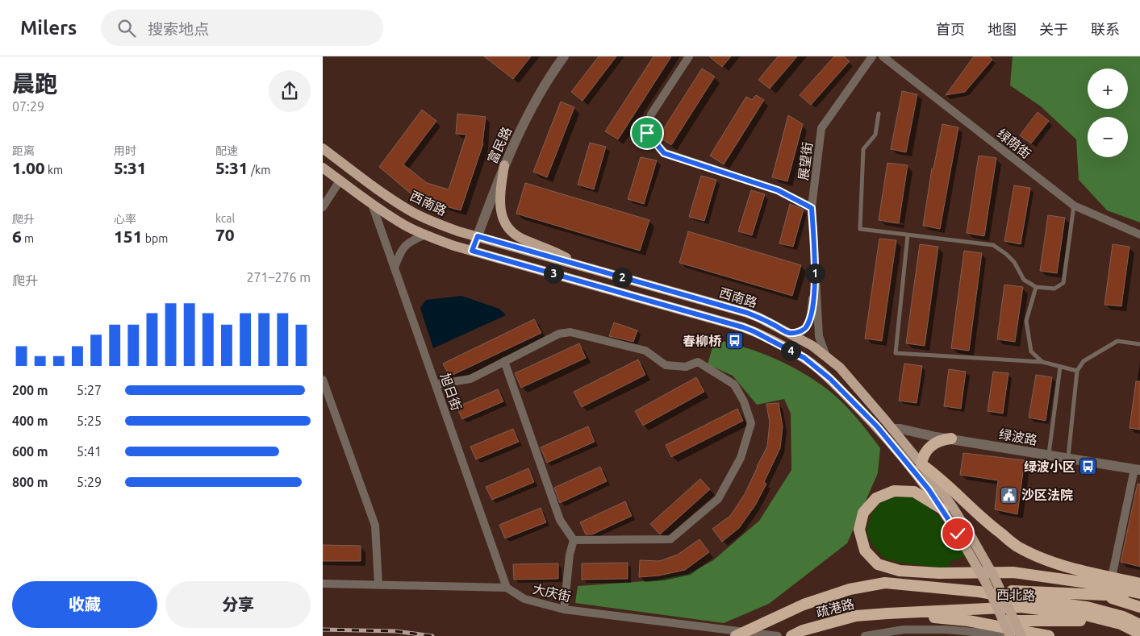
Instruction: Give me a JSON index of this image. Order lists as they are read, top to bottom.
{
  "streets": {
    "highway": ["西北路", "疏港路"],
    "main road": ["西南路"],
    "street": [
      "绿荫街",
      "富民路",
      "展望街",
      "旭日街",
      "绿波路",
      "大庆街"
    ]
  },
  "crossings": [
    ["富民路", "西南路"],
    ["展望街", "西南路"],
    ["西南路", "旭日街"],
    ["西南路", "绿波路"],
    ["旭日街", "大庆街"],
    ["西北路", "疏港路"]
  ],
  "places": {
    "bus stop": ["春柳桥", "绿波小区"],
    "public building": ["沙区法院"]
  },
  "page": {
    "header": "Milers",
    "search": "搜索地点",
    "nav": [
      "首页",
      "地图",
      "关于",
      "联系"
    ],
    "heading": ["晨跑", "07:29"],
    "map_buttons": ["+", "−"],
    "stats": [
      ["距离", "1.00 km"],
      ["用时", "5:31"],
      ["配速", "5:31 /km"],
      ["爬升", "6 m"],
      ["心率", "151 bpm"],
      ["kcal", "70"]
    ],
    "chart": ["爬升", "271–276 m"],
    "pins": [
      "1",
      "3",
      "2",
      "4"
    ],
    "list": [
      {
        "name": "200 m",
        "note": "5:27"
      },
      {
        "name": "400 m",
        "note": "5:25"
      },
      {
        "name": "600 m",
        "note": "5:41"
      },
      {
        "name": "800 m",
        "note": "5:29"
      }
    ],
    "buttons": ["收藏", "分享"]
  }
}
